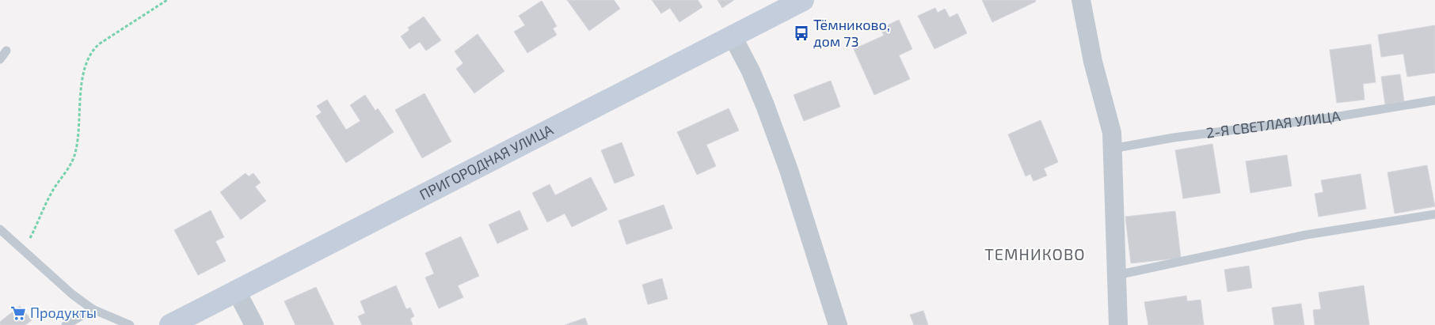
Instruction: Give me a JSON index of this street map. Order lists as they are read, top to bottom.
{
  "streets": {
    "street": ["ПРИГОРОДНАЯ УЛИЦА"],
    "lane": ["2-Я СВЕТЛАЯ УЛИЦА"]
  },
  "districts": ["ТЕМНИКОВО"],
  "places": {
    "bus stop": ["Тёмниково, дом 73"],
    "supermarket": ["Продукты"]
  }
}
